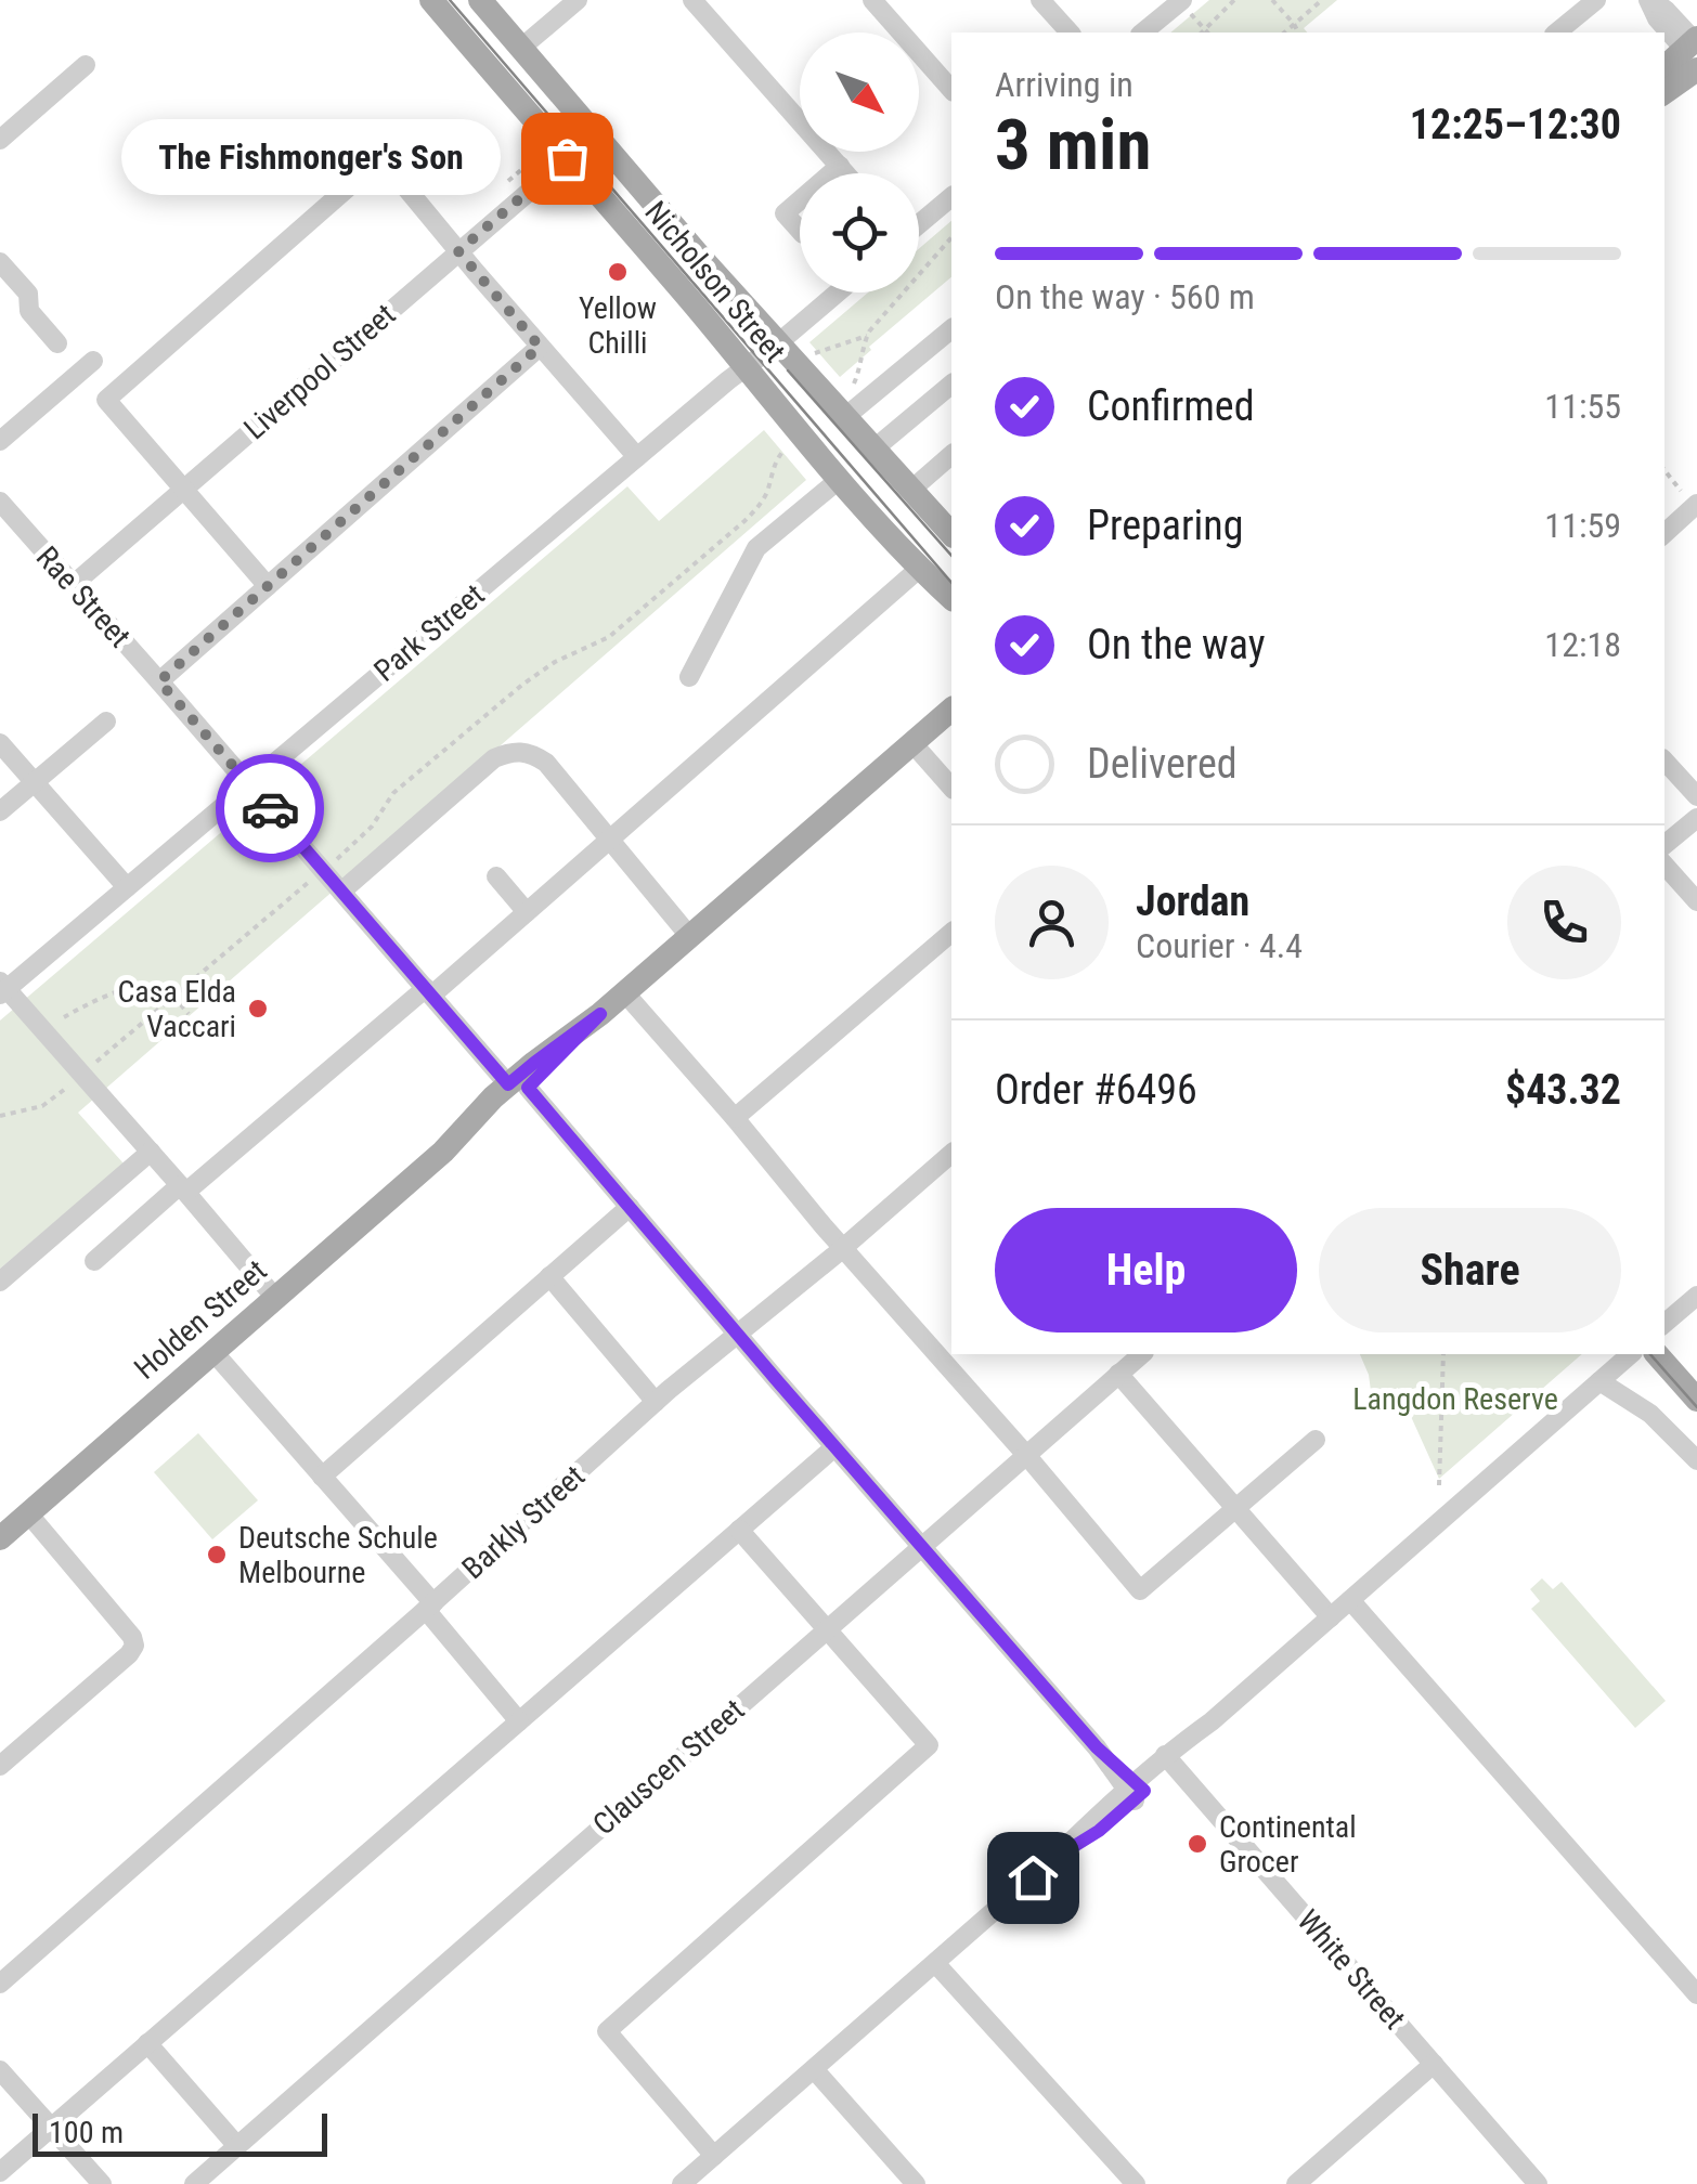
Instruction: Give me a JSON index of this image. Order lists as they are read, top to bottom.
{
  "streets": {
    "main road": ["Nicholson Street", "Holden Street"],
    "street": [
      "Liverpool Street",
      "Rae Street",
      "Park Street",
      "Barkly Street",
      "Clauscen Street",
      "White Street"
    ]
  },
  "crossings": [
    ["Nicholson Street", "Liverpool Street"],
    ["Nicholson Street", "Park Street"],
    ["Liverpool Street", "Rae Street"],
    ["Rae Street", "Park Street"],
    ["Rae Street", "Holden Street"],
    ["Rae Street", "Barkly Street"],
    ["Rae Street", "Clauscen Street"]
  ],
  "parks": ["Langdon Reserve"],
  "places": [
    "The Fishmonger's Son",
    "Yellow Chilli",
    "Casa Elda Vaccari",
    "Deutsche Schule Melbourne",
    "Continental Grocer"
  ],
  "scale_bar": "100 m",
  "north": "bottom right",
  "page": {
    "heading": ["3 min", "Arriving in", "12:25–12:30"],
    "panel": [
      "Jordan",
      "Courier · 4.4",
      "Order #6496",
      "$43.32"
    ],
    "bubble": "The Fishmonger's Son",
    "bar": "On the way · 560 m",
    "list": [
      ["Confirmed", "11:55"],
      ["Preparing", "11:59"],
      ["On the way", "12:18"],
      "Delivered"
    ],
    "buttons": ["Help", "Share"],
    "scale": "100 m"
  }
}
